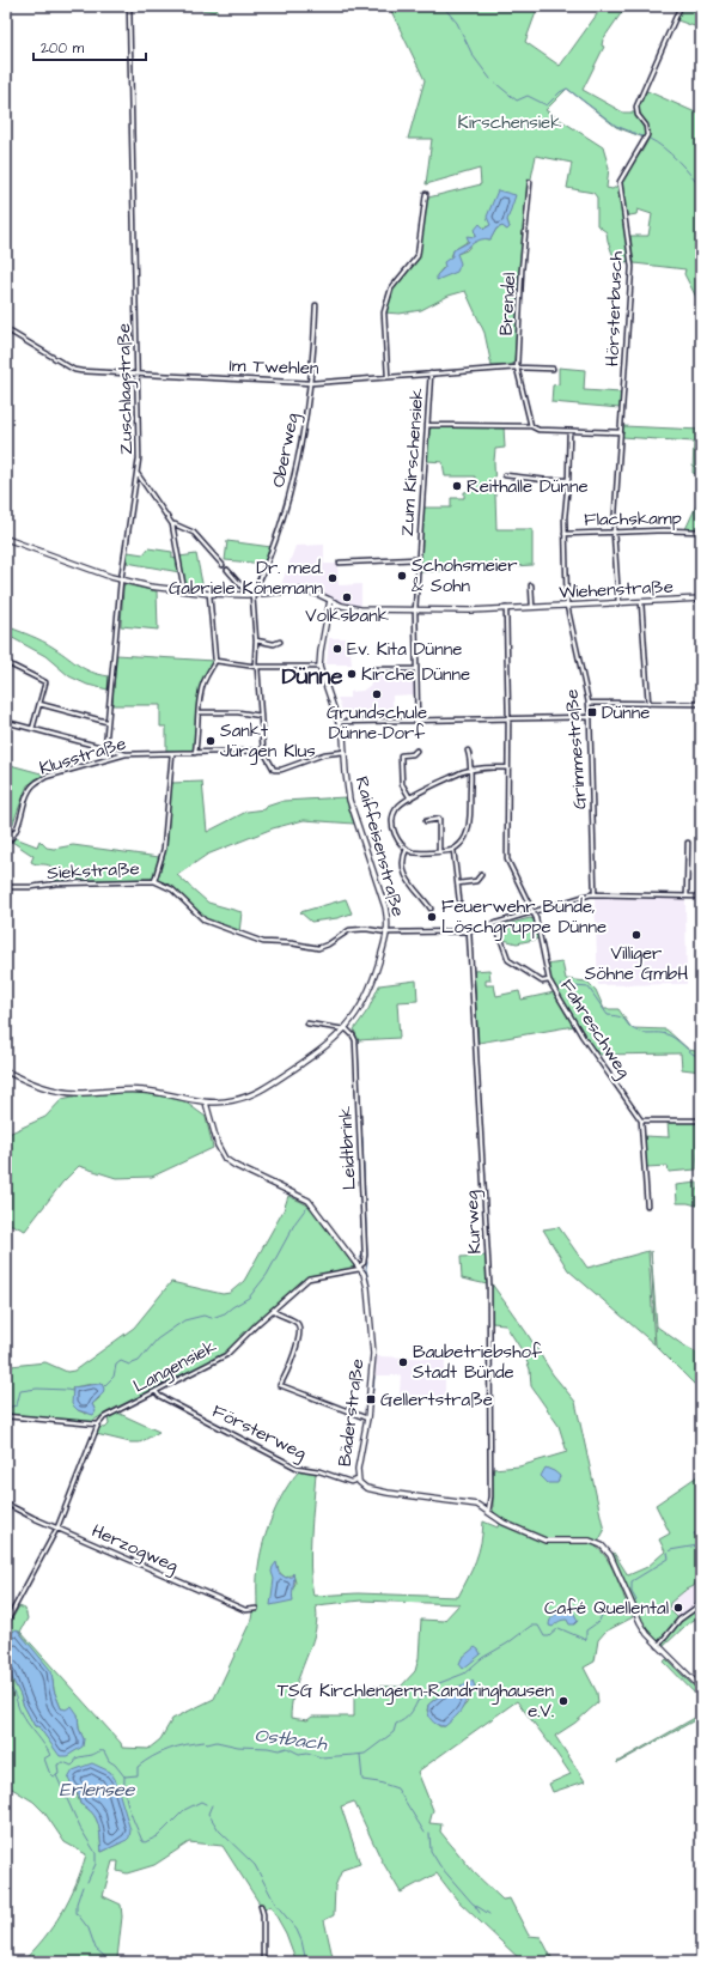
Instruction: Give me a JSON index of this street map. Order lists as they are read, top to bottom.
{
  "streets": {
    "street": [
      "Brendel",
      "Hörsterbusch",
      "Im Twehlen",
      "Zuschlagstraße",
      "Oberweg",
      "Zum Kirschensiek",
      "Flachskamp",
      "Wiehenstraße",
      "Grimmestraße",
      "Klusstraße",
      "Raiffeisenstraße",
      "Siekstraße",
      "Fahreschweg",
      "Leidtbrink",
      "Kurweg",
      "Langensiek",
      "Bäderstraße",
      "Försterweg",
      "Herzogweg"
    ]
  },
  "crossings": [
    ["Brendel", "Im Twehlen"],
    ["Hörsterbusch", "Flachskamp"],
    ["Hörsterbusch", "Wiehenstraße"],
    ["Im Twehlen", "Zuschlagstraße"],
    ["Im Twehlen", "Oberweg"],
    ["Im Twehlen", "Zum Kirschensiek"],
    ["Zuschlagstraße", "Wiehenstraße"],
    ["Oberweg", "Wiehenstraße"],
    ["Zum Kirschensiek", "Wiehenstraße"],
    ["Wiehenstraße", "Grimmestraße"],
    ["Wiehenstraße", "Raiffeisenstraße"],
    ["Wiehenstraße", "Fahreschweg"],
    ["Grimmestraße", "Siekstraße"],
    ["Raiffeisenstraße", "Siekstraße"],
    ["Raiffeisenstraße", "Leidtbrink"],
    ["Raiffeisenstraße", "Bäderstraße"],
    ["Siekstraße", "Fahreschweg"],
    ["Siekstraße", "Kurweg"],
    ["Leidtbrink", "Langensiek"],
    ["Leidtbrink", "Bäderstraße"],
    ["Kurweg", "Bäderstraße"],
    ["Langensiek", "Bäderstraße"],
    ["Langensiek", "Försterweg"],
    ["Bäderstraße", "Försterweg"]
  ],
  "districts": ["Dünne"],
  "water": ["Ostbach", "Erlensee"],
  "parks": ["Kirschensiek"],
  "places": {
    "other": [
      "Reithalle Dünne",
      "Schohsmeier & Sohn",
      "Dr. med. Gabriele Könemann",
      "Volksbank",
      "Ev. Kita Dünne",
      "Kirche Dünne",
      "Grundschule Dünne-Dorf",
      "Sankt Jürgen Klus",
      "Feuerwehr Bünde, Löschgruppe Dünne",
      "Villiger Söhne GmbH",
      "Baubetriebshof Stadt Bünde",
      "Café Quellental",
      "TSG Kirchlengern-Randringhausen e.V."
    ],
    "transit": ["Dünne", "Gellertstraße"]
  },
  "scale_bar": "200 m"
}
